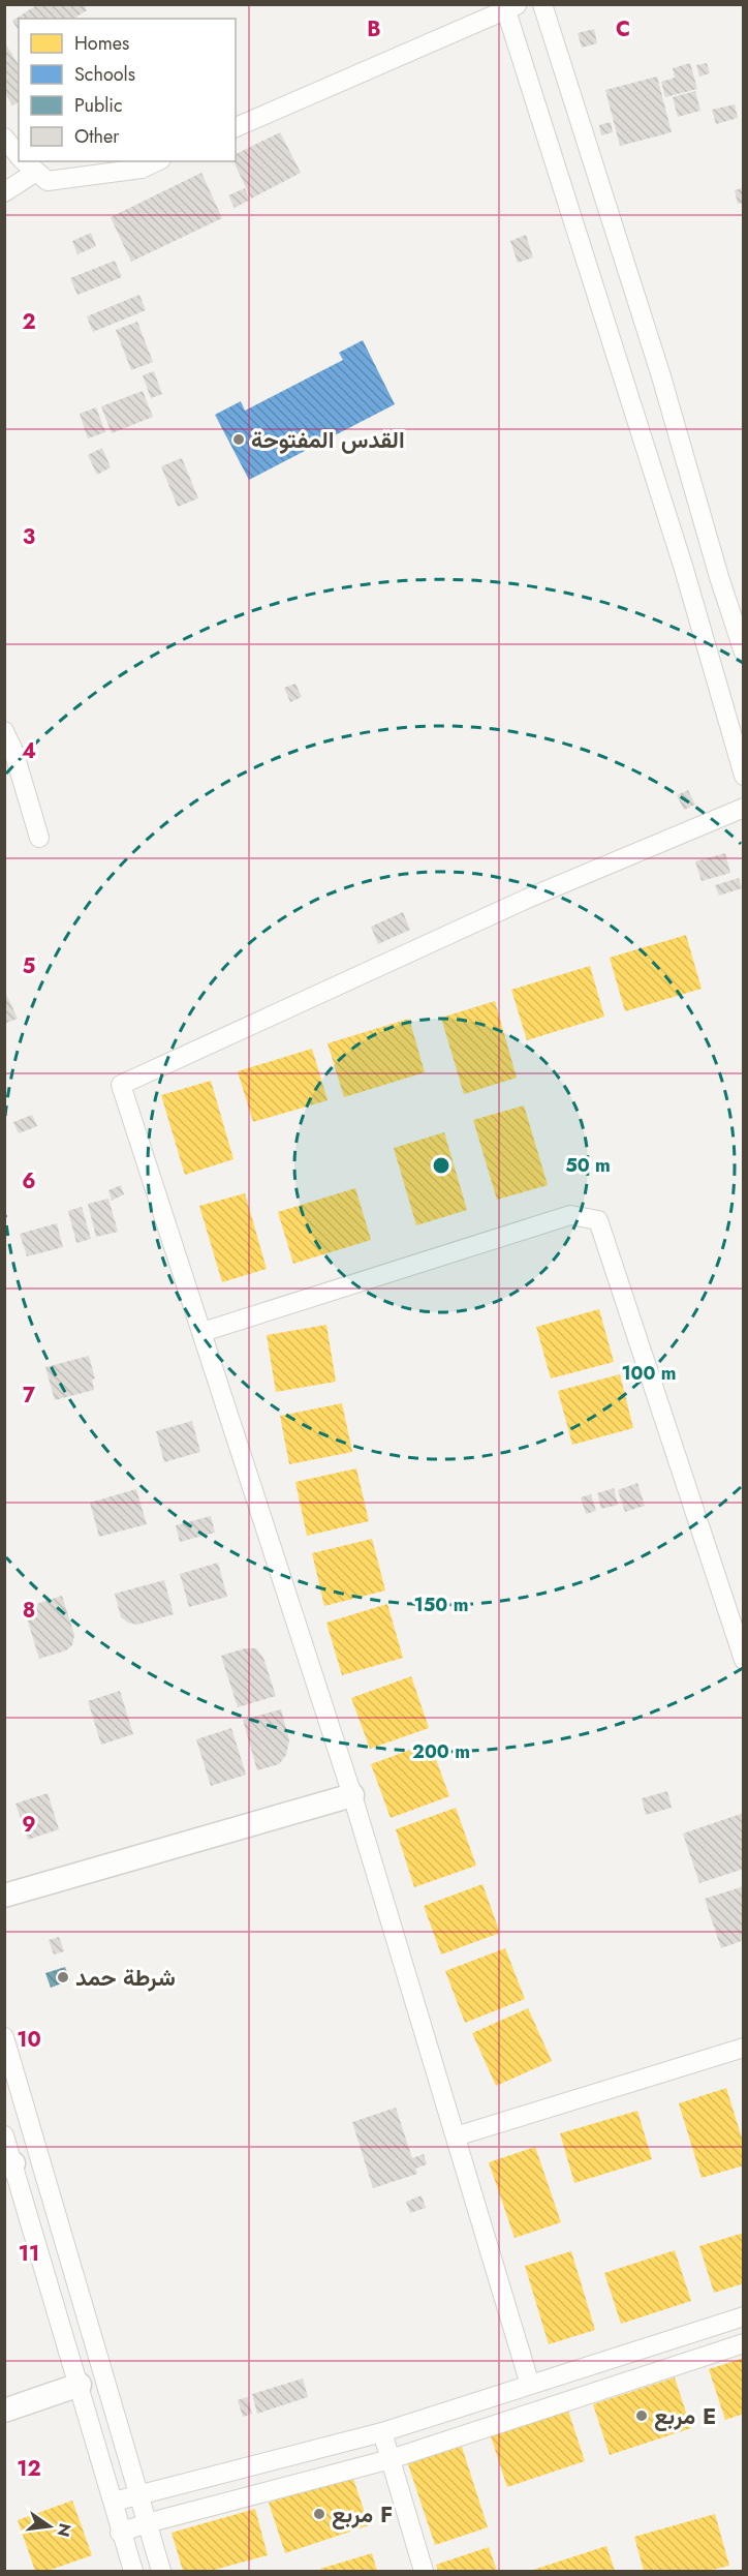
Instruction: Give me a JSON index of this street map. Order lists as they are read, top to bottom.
{
  "places": [
    "القدس المفتوحة",
    "شرطة حمد",
    "مربع E",
    "مربع F"
  ],
  "legend": [
    "Homes",
    "Schools",
    "Public",
    "Other"
  ],
  "north": "right",
  "grid": {
    "columns": ["B", "C"],
    "rows": [
      "2",
      "3",
      "4",
      "5",
      "6",
      "7",
      "8",
      "9",
      "10",
      "11",
      "12"
    ]
  },
  "rings": [
    "50 m",
    "100 m",
    "150 m",
    "200 m"
  ]
}
